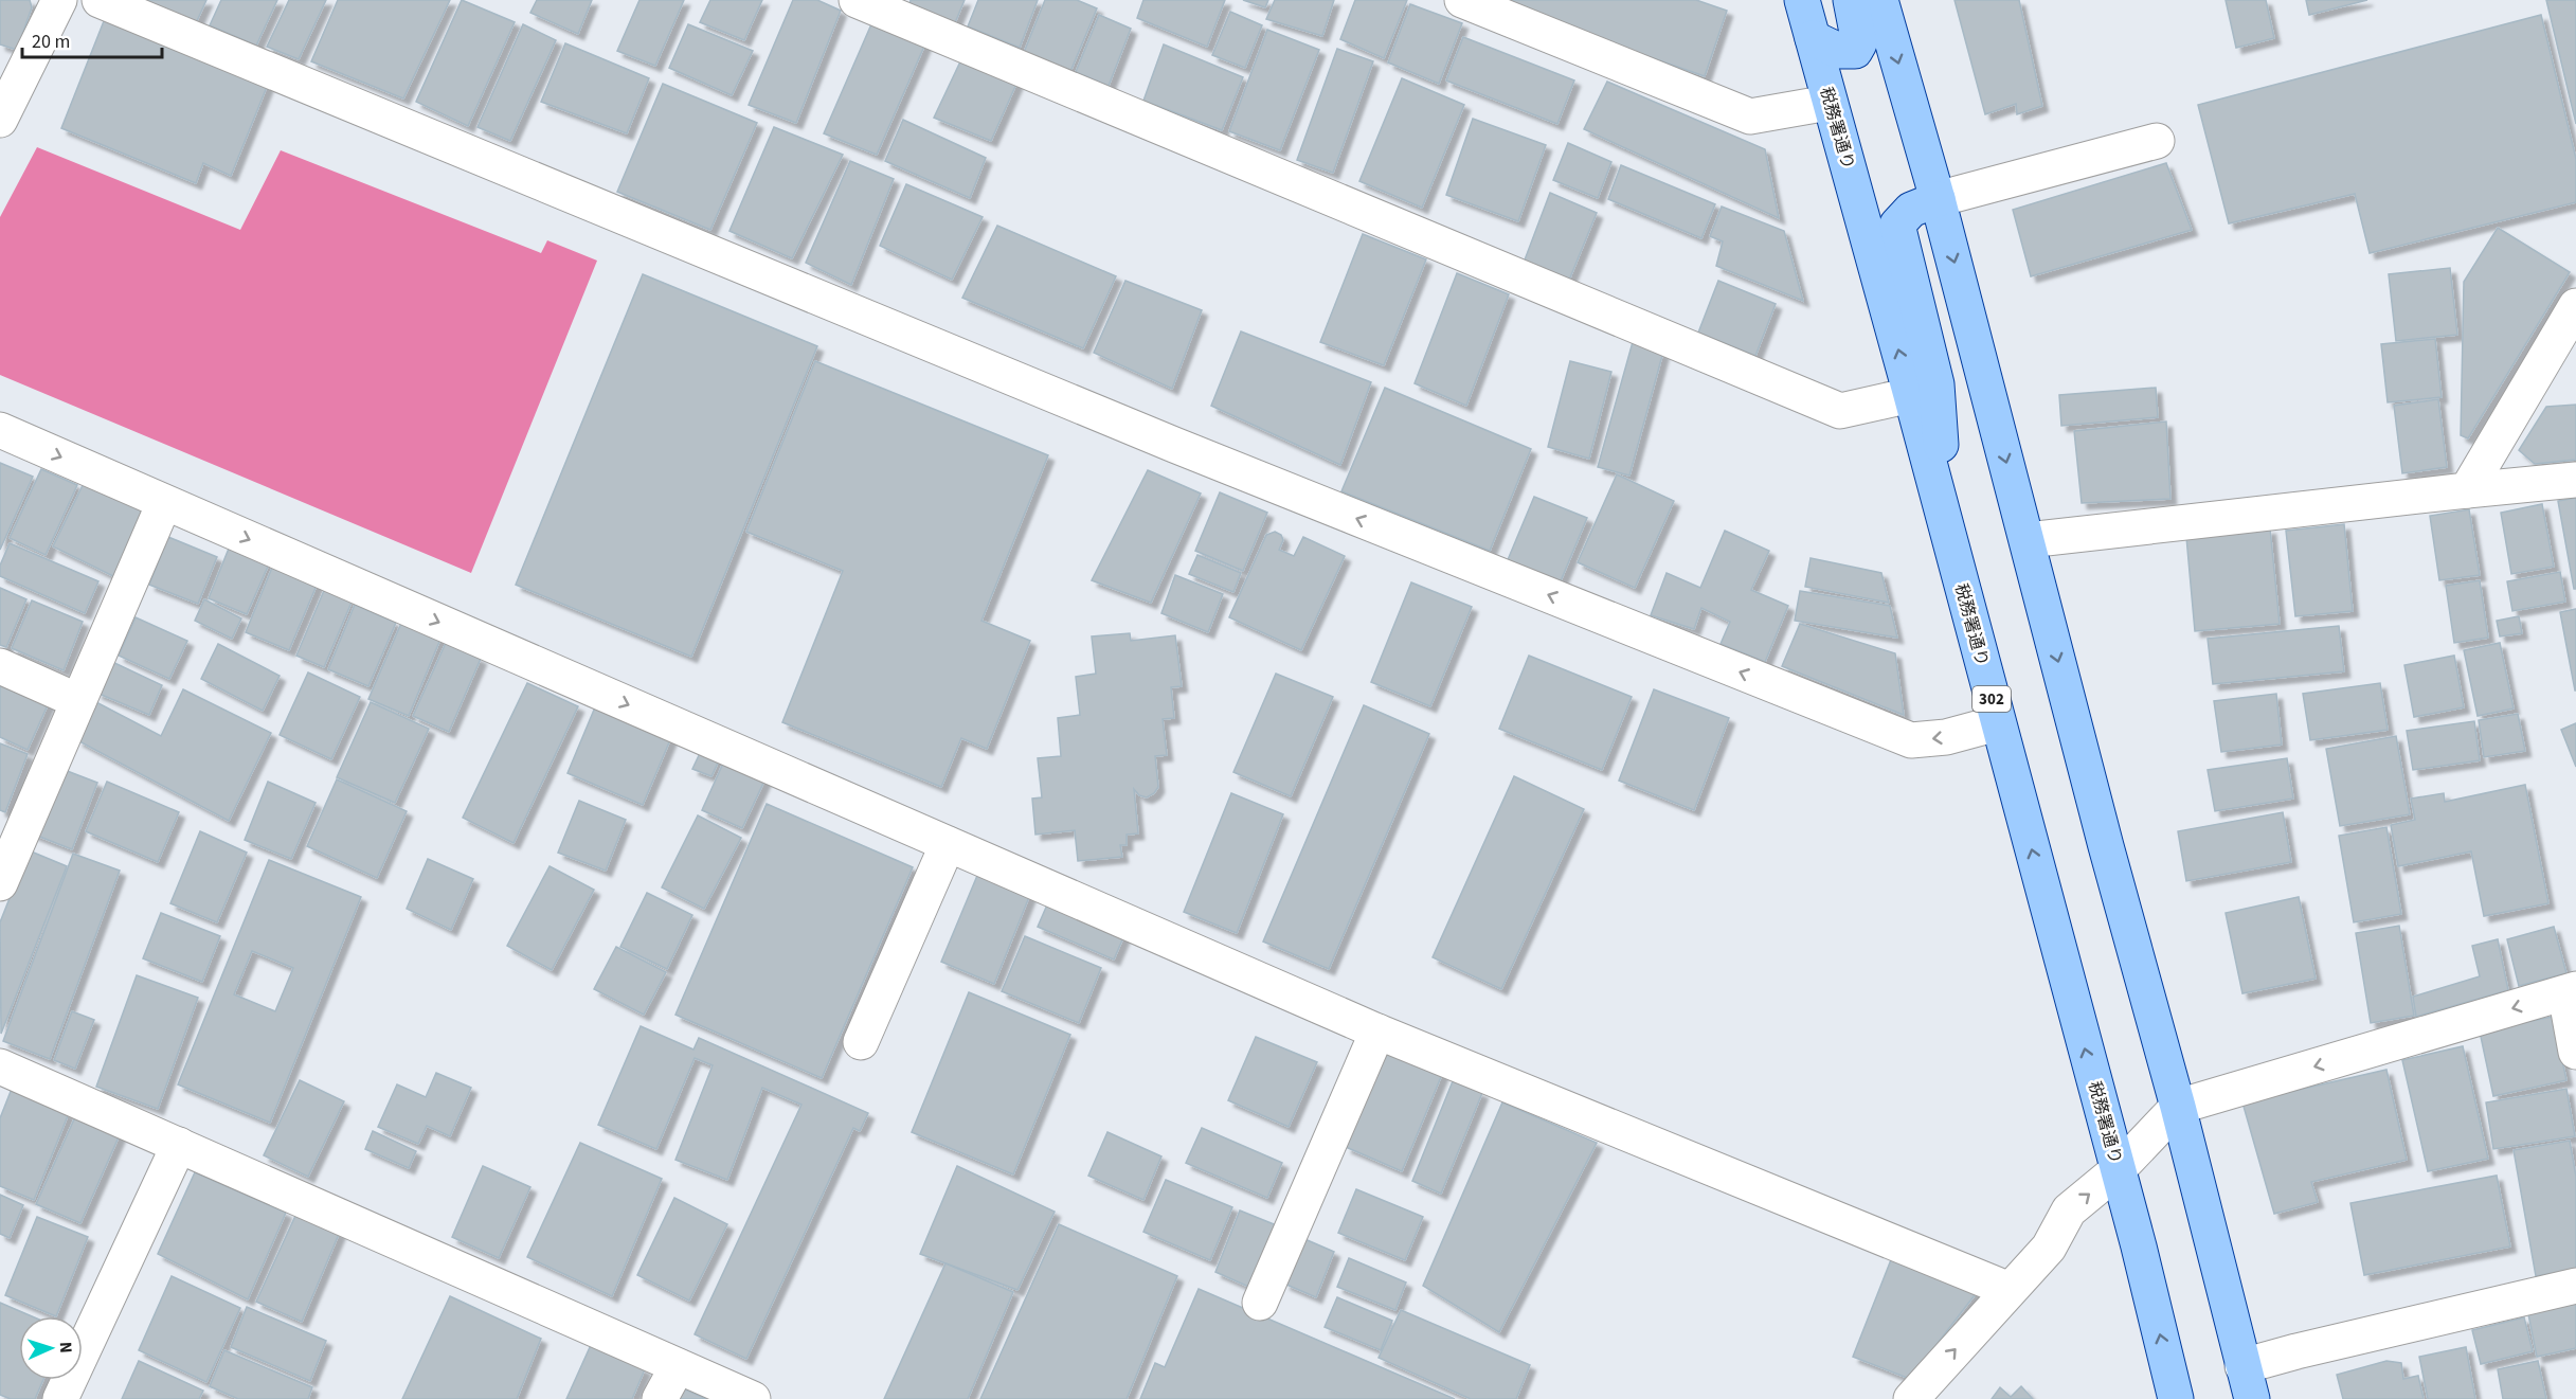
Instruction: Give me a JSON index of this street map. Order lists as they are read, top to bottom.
{
  "streets": {
    "main road": ["税務署通り", "302"]
  },
  "scale_bar": "20 m",
  "north": "right"
}
